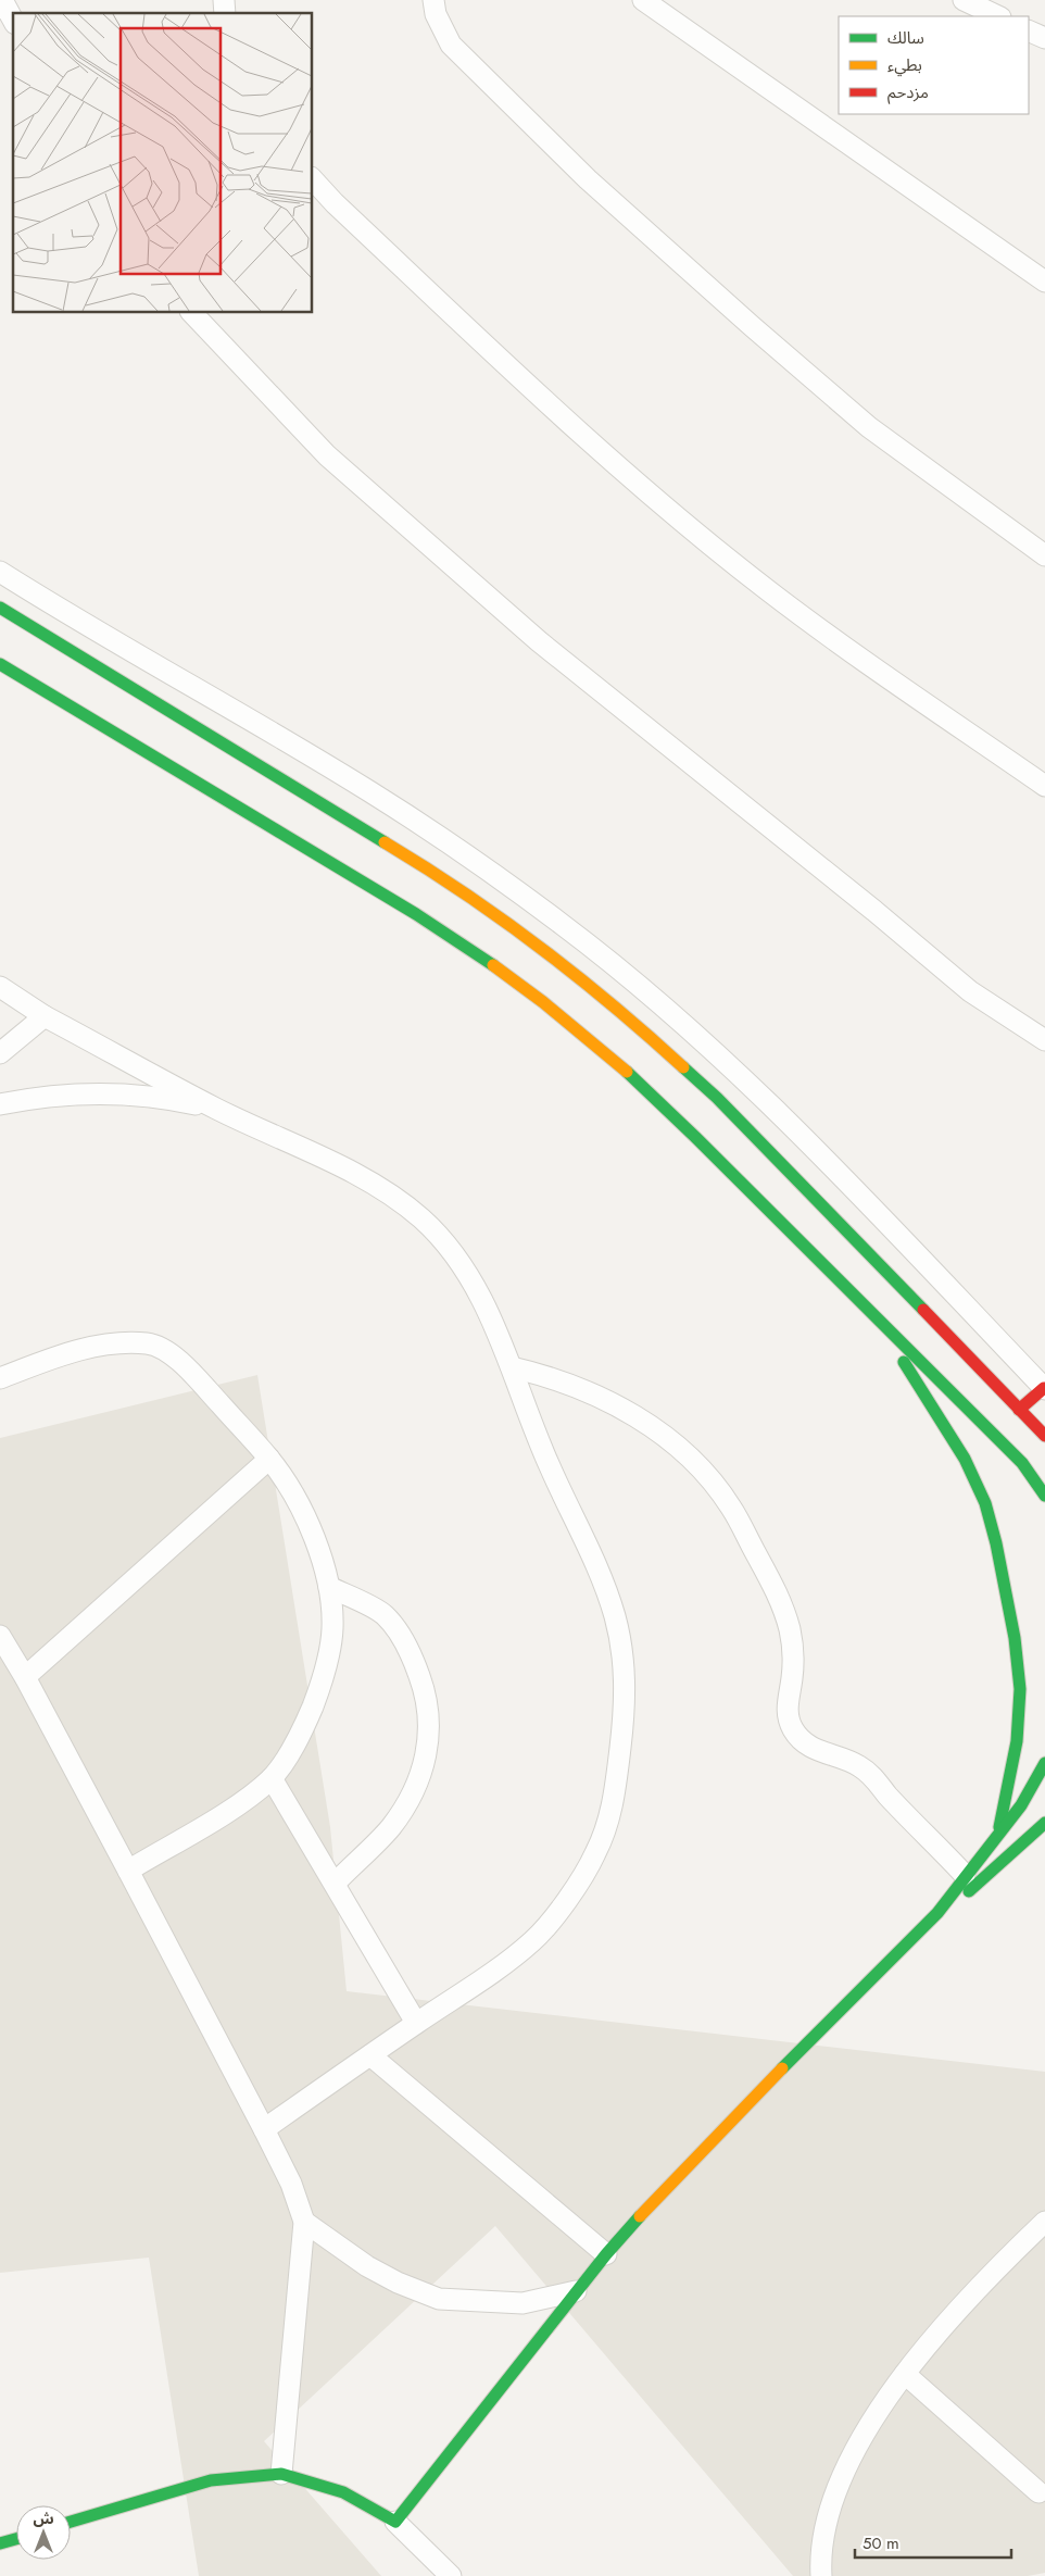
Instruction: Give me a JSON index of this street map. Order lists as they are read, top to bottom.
{
  "legend": ["سالك", "بطيء", "مزدحم"],
  "scale_bar": "50 m",
  "north": "top"
}
